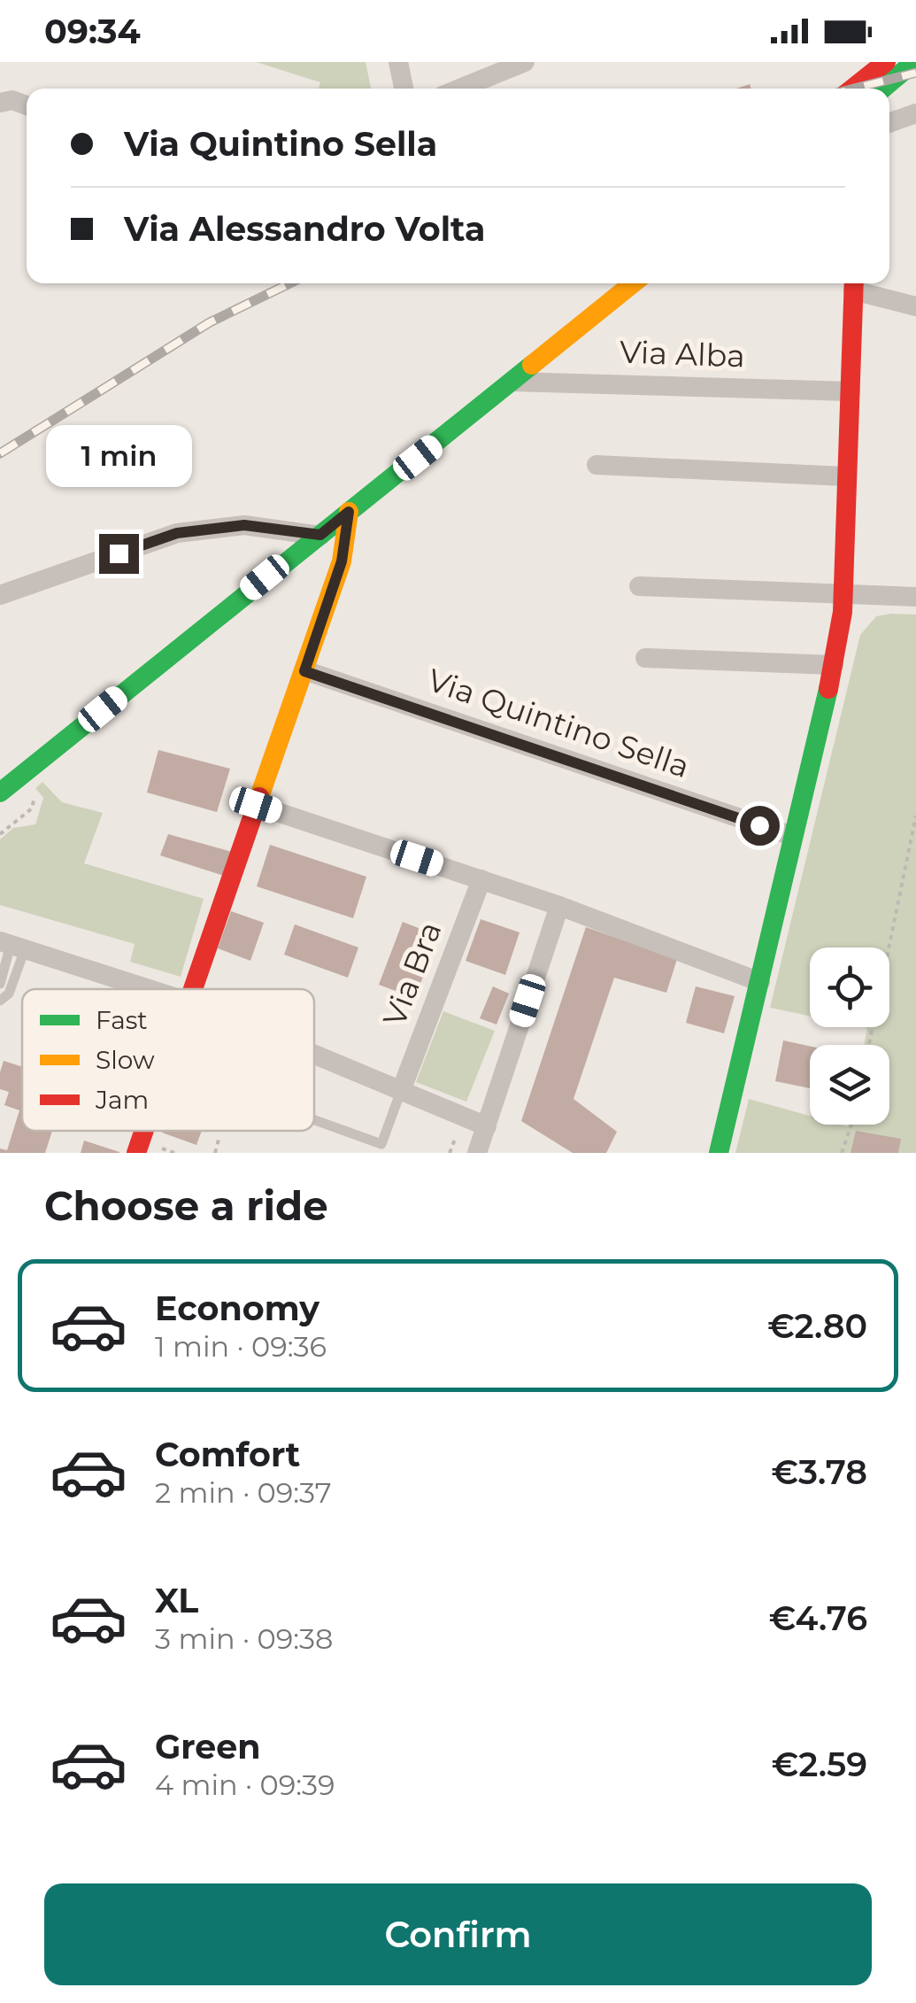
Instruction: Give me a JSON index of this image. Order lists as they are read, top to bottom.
{
  "streets": {
    "street": ["Via Alba", "Via Quintino Sella", "Via Bra"]
  },
  "legend": ["Fast", "Slow", "Jam"],
  "page": {
    "status": "09:34",
    "banner": ["Via Quintino Sella", "Via Alessandro Volta"],
    "bubble": "1 min",
    "heading": "Choose a ride",
    "list": [
      {
        "name": "Economy",
        "note": "1 min · 09:36",
        "value": "€2.80"
      },
      {
        "name": "Comfort",
        "note": "2 min · 09:37",
        "value": "€3.78"
      },
      {
        "name": "XL",
        "note": "3 min · 09:38",
        "value": "€4.76"
      },
      {
        "name": "Green",
        "note": "4 min · 09:39",
        "value": "€2.59"
      }
    ],
    "buttons": "Confirm"
  }
}
